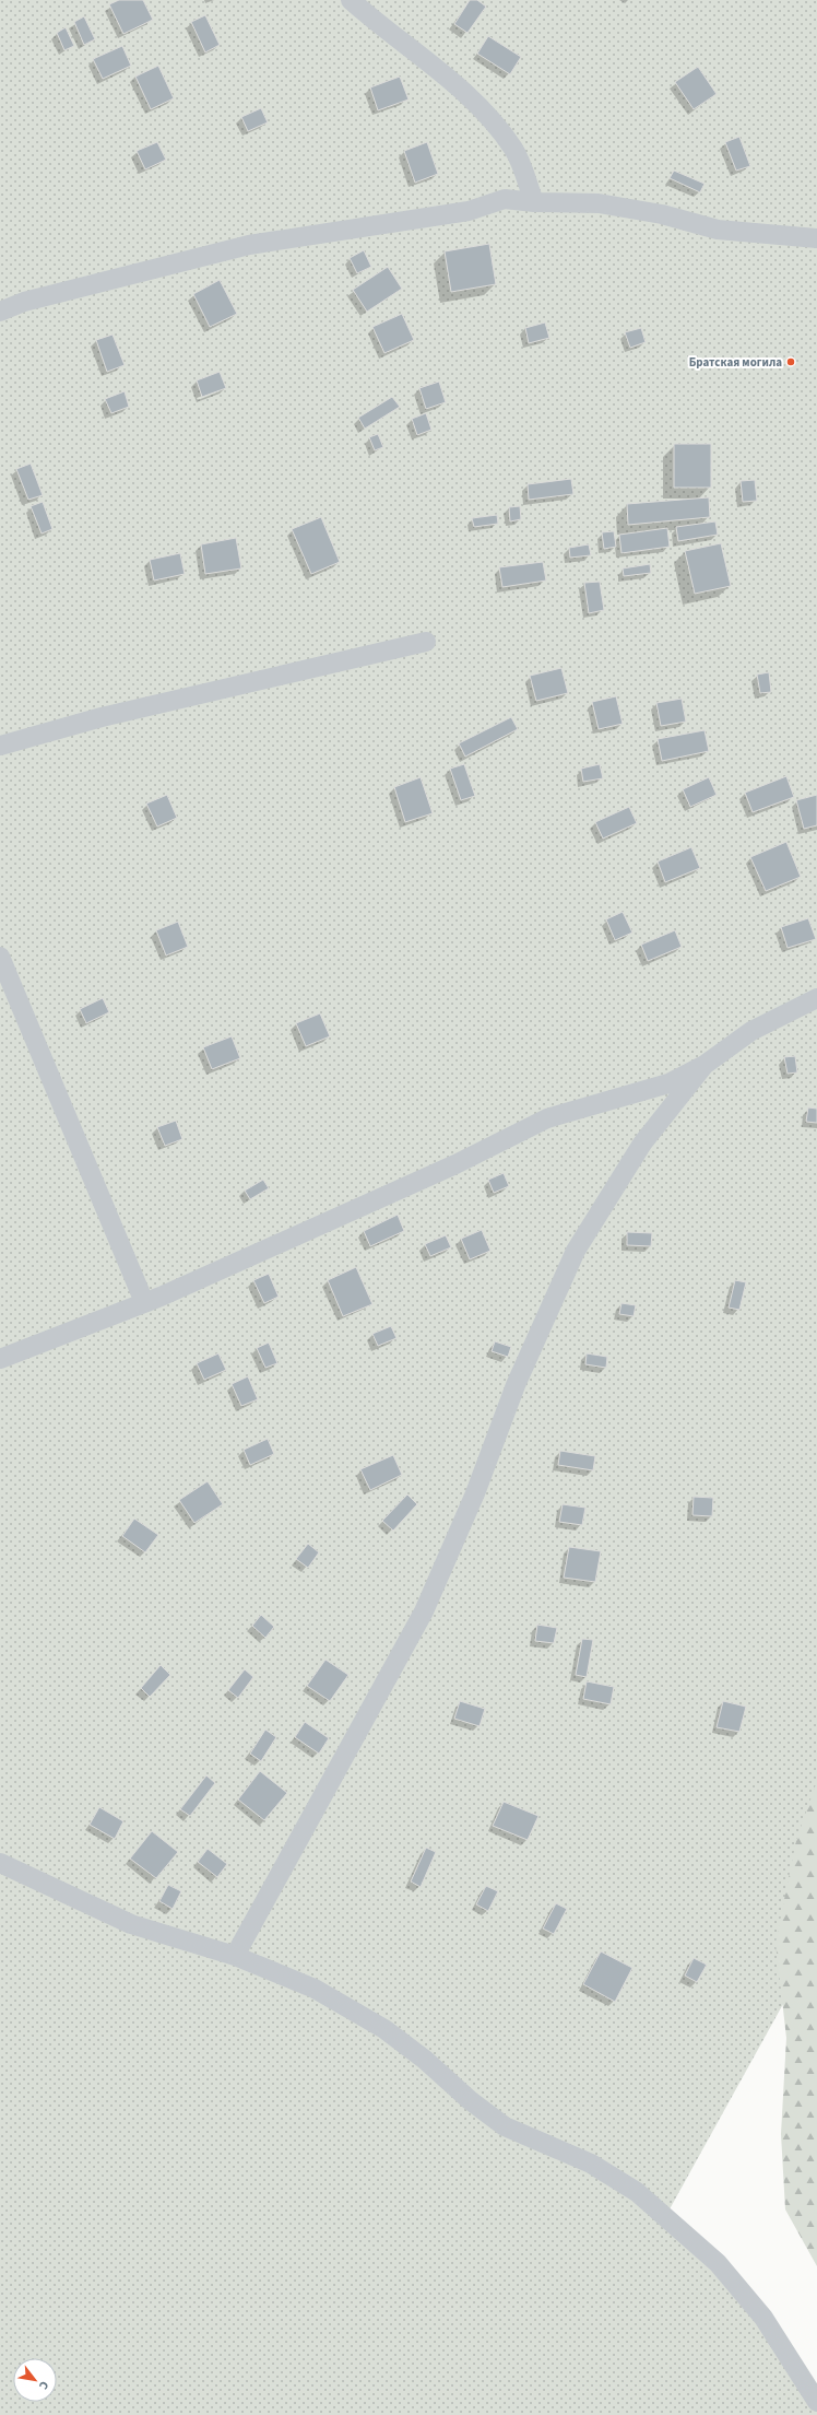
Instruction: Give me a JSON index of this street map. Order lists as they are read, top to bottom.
{
  "places": ["Братская могила"],
  "north": "bottom right"
}
